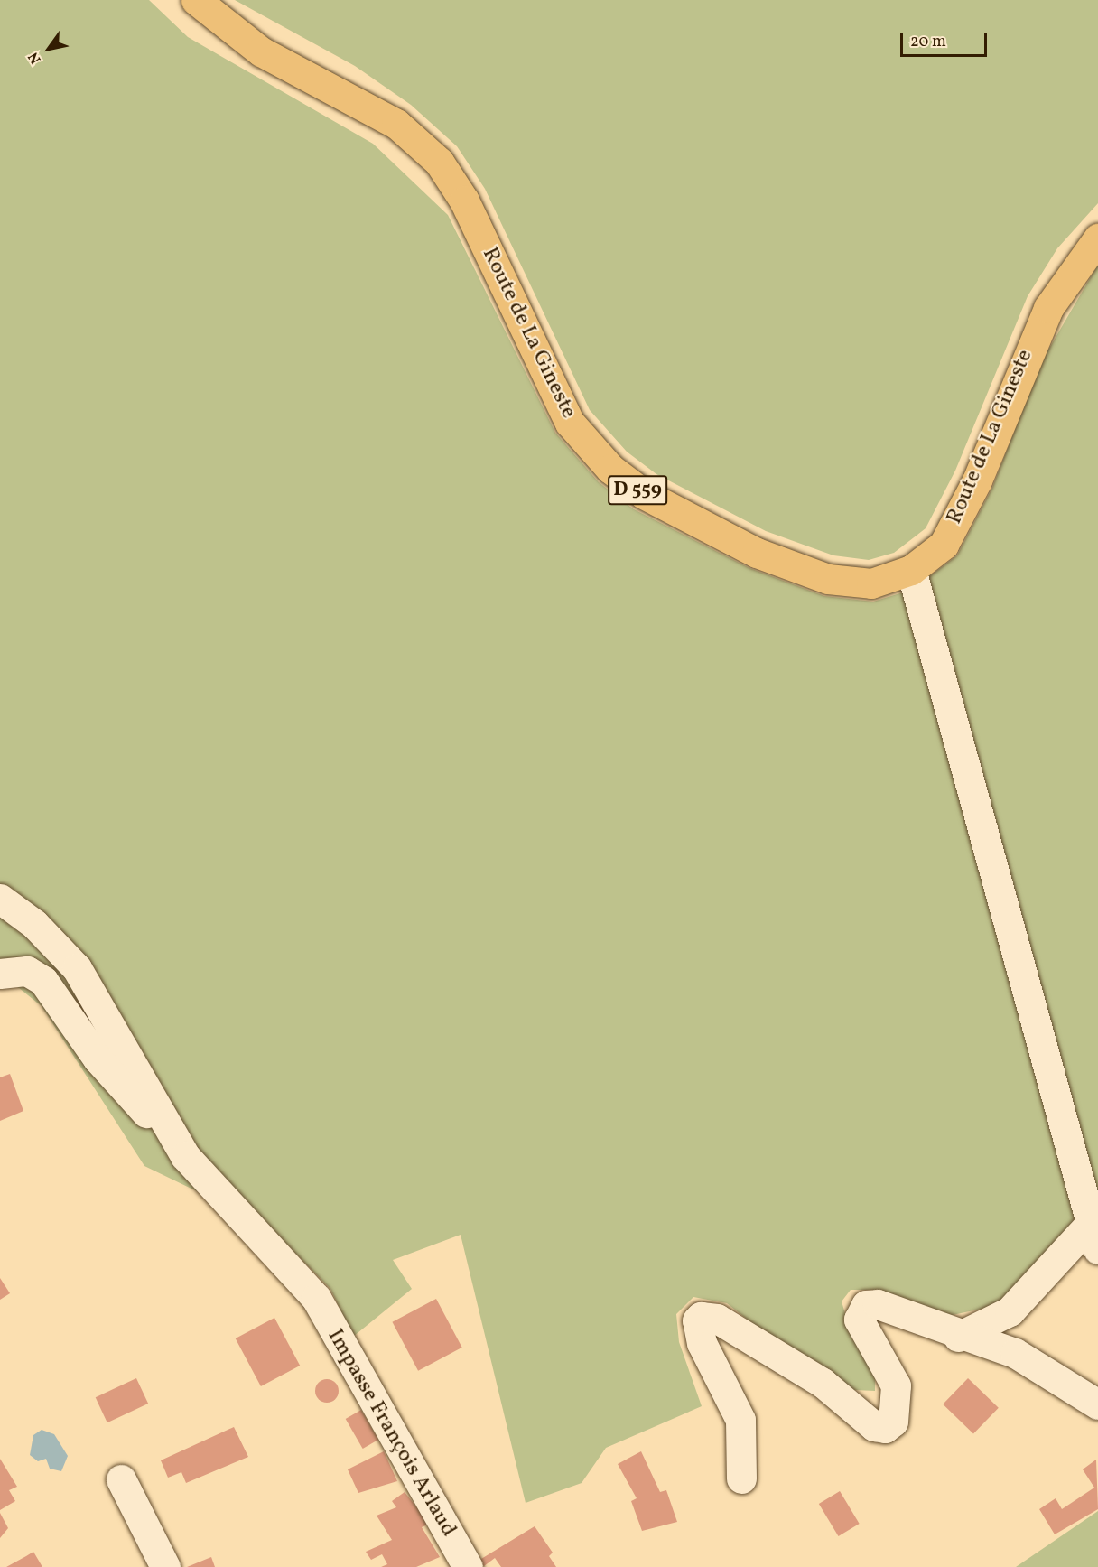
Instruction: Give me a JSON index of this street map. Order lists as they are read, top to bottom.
{
  "streets": {
    "main road": ["Route de La Gineste", "D 559"],
    "street": ["Impasse François Arlaud"]
  },
  "scale_bar": "20 m",
  "north": "bottom left"
}
